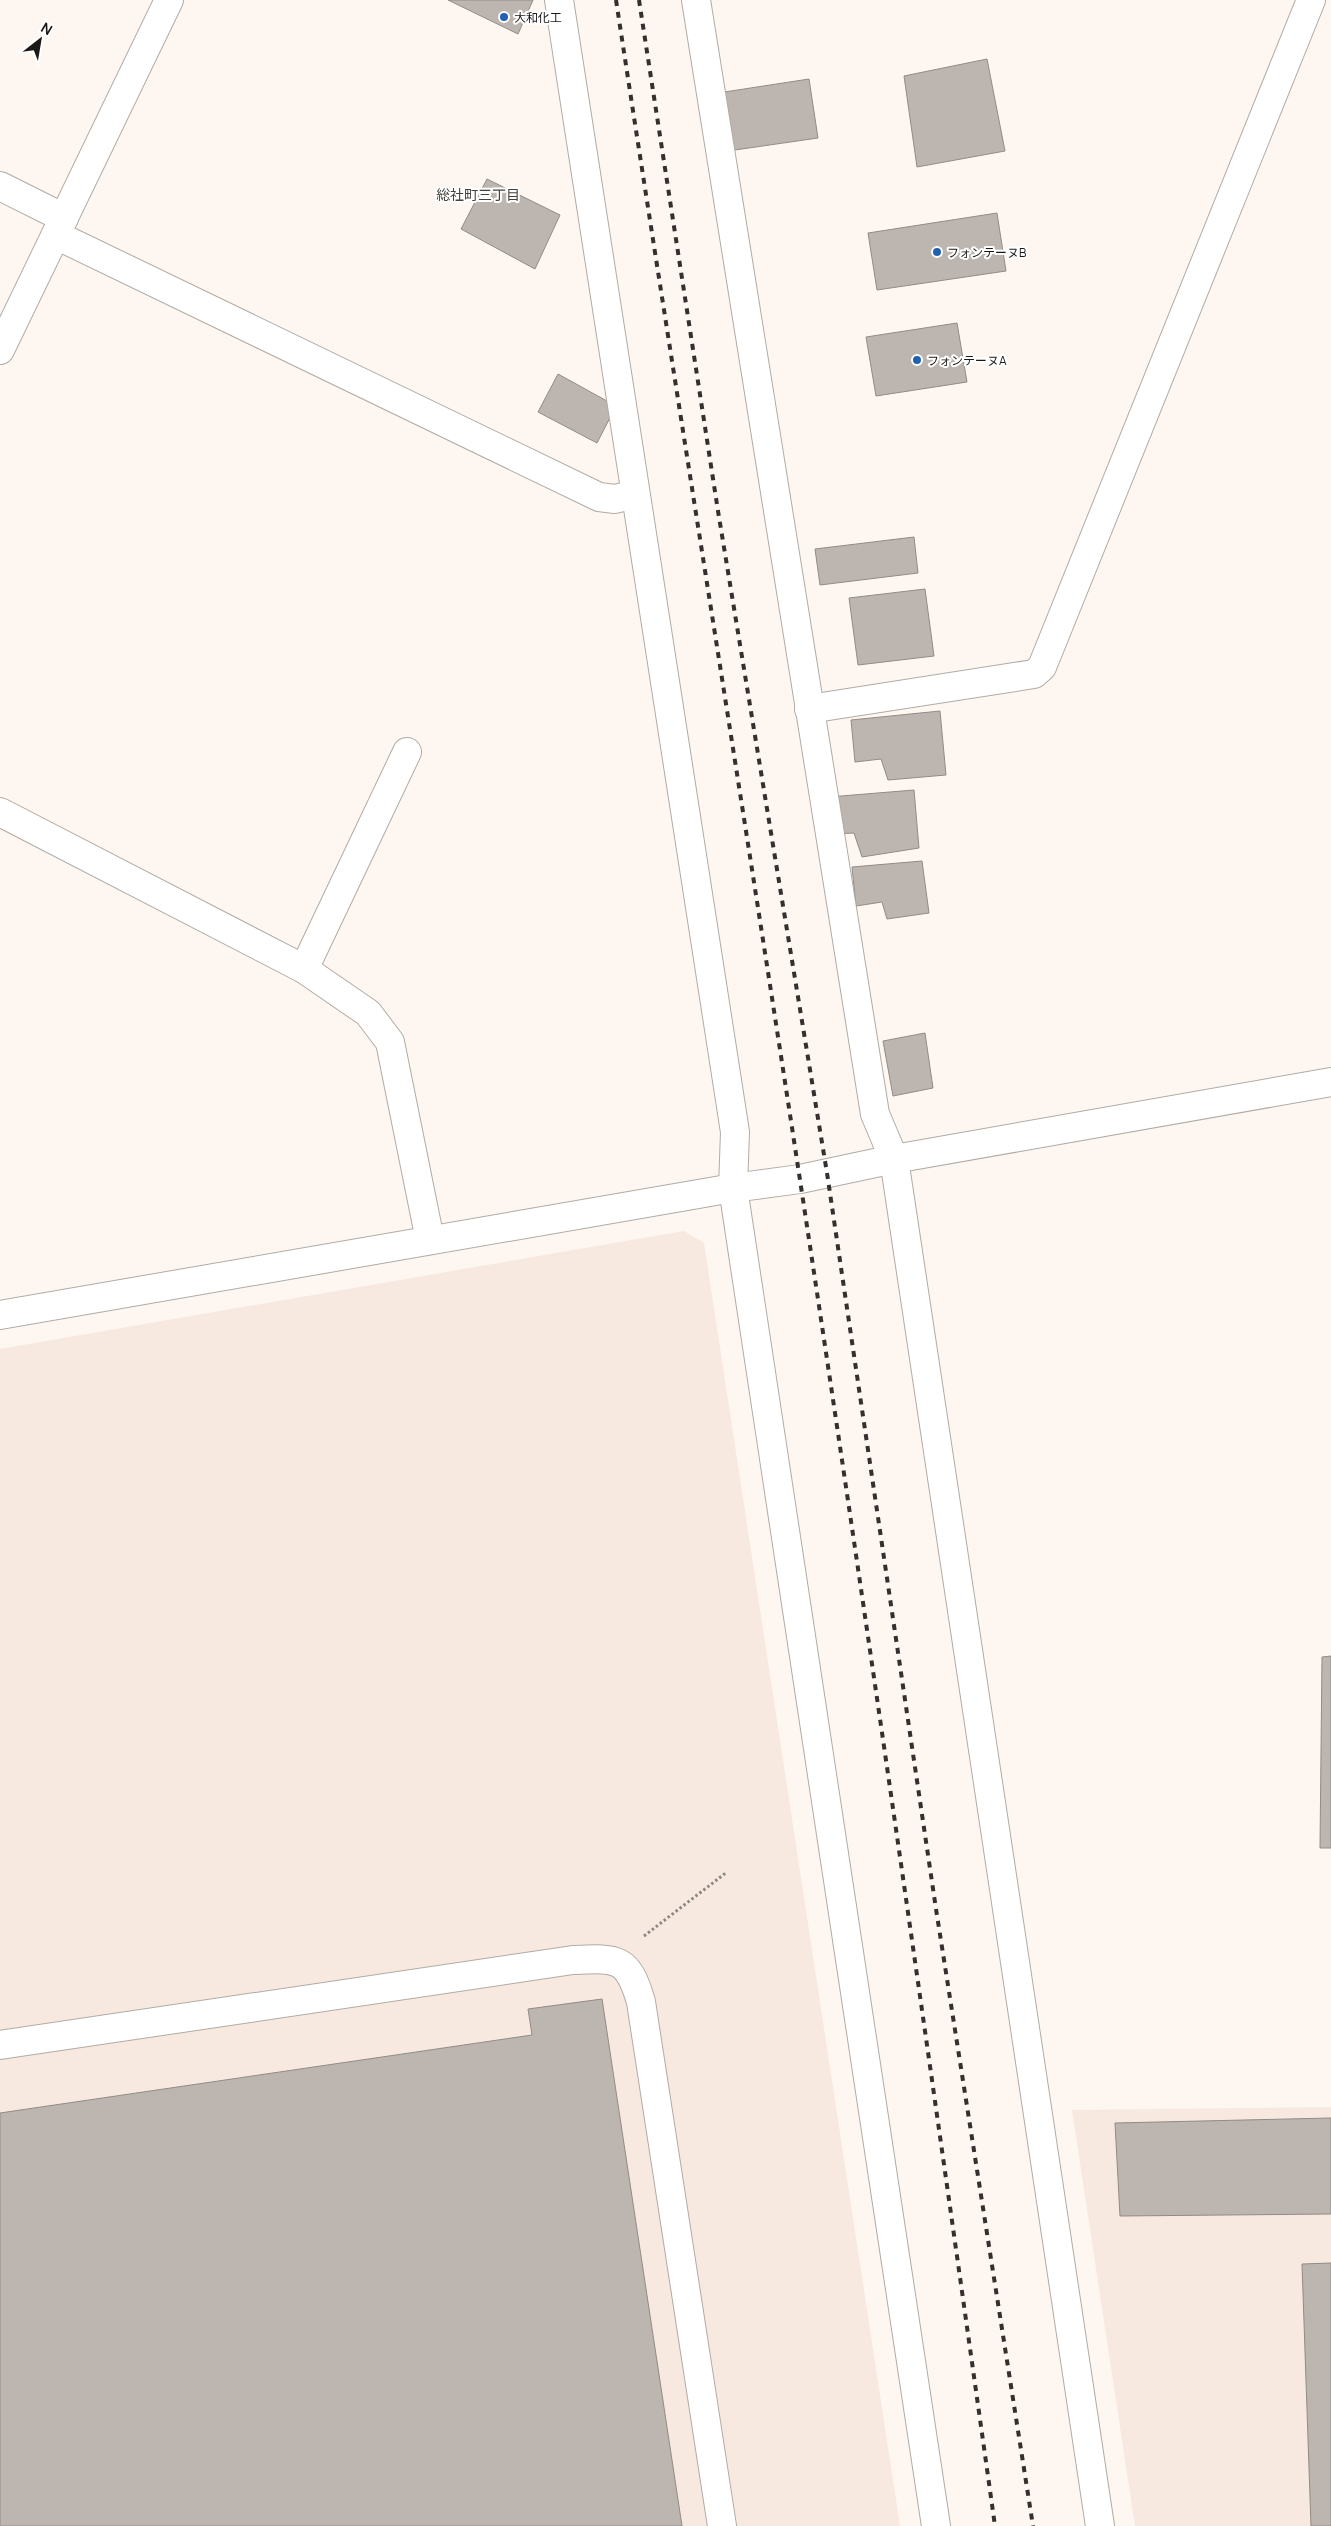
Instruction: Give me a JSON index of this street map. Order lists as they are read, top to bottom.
{
  "districts": ["総社町三丁目"],
  "places": ["大和化工", "フォンテーヌB", "フォンテーヌA"],
  "north": "top right"
}
